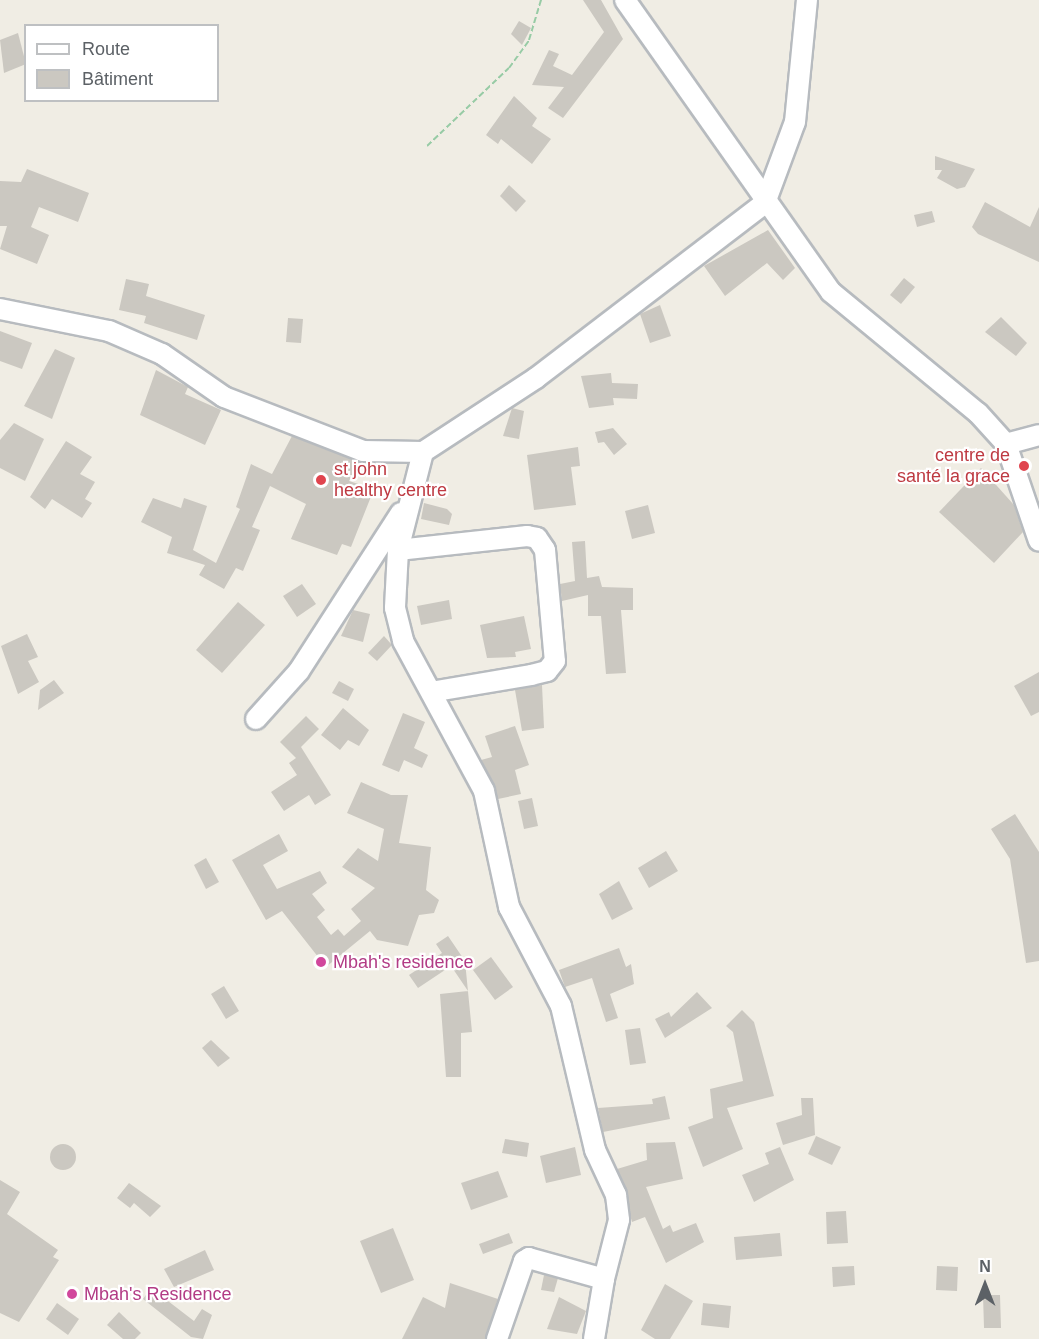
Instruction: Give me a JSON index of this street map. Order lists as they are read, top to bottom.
{
  "places": [
    "centre de santé la grace",
    "st john healthy centre",
    "Mbah's residence",
    "Mbah's Residence"
  ],
  "legend": ["Route", "Bâtiment"],
  "north": "top"
}
